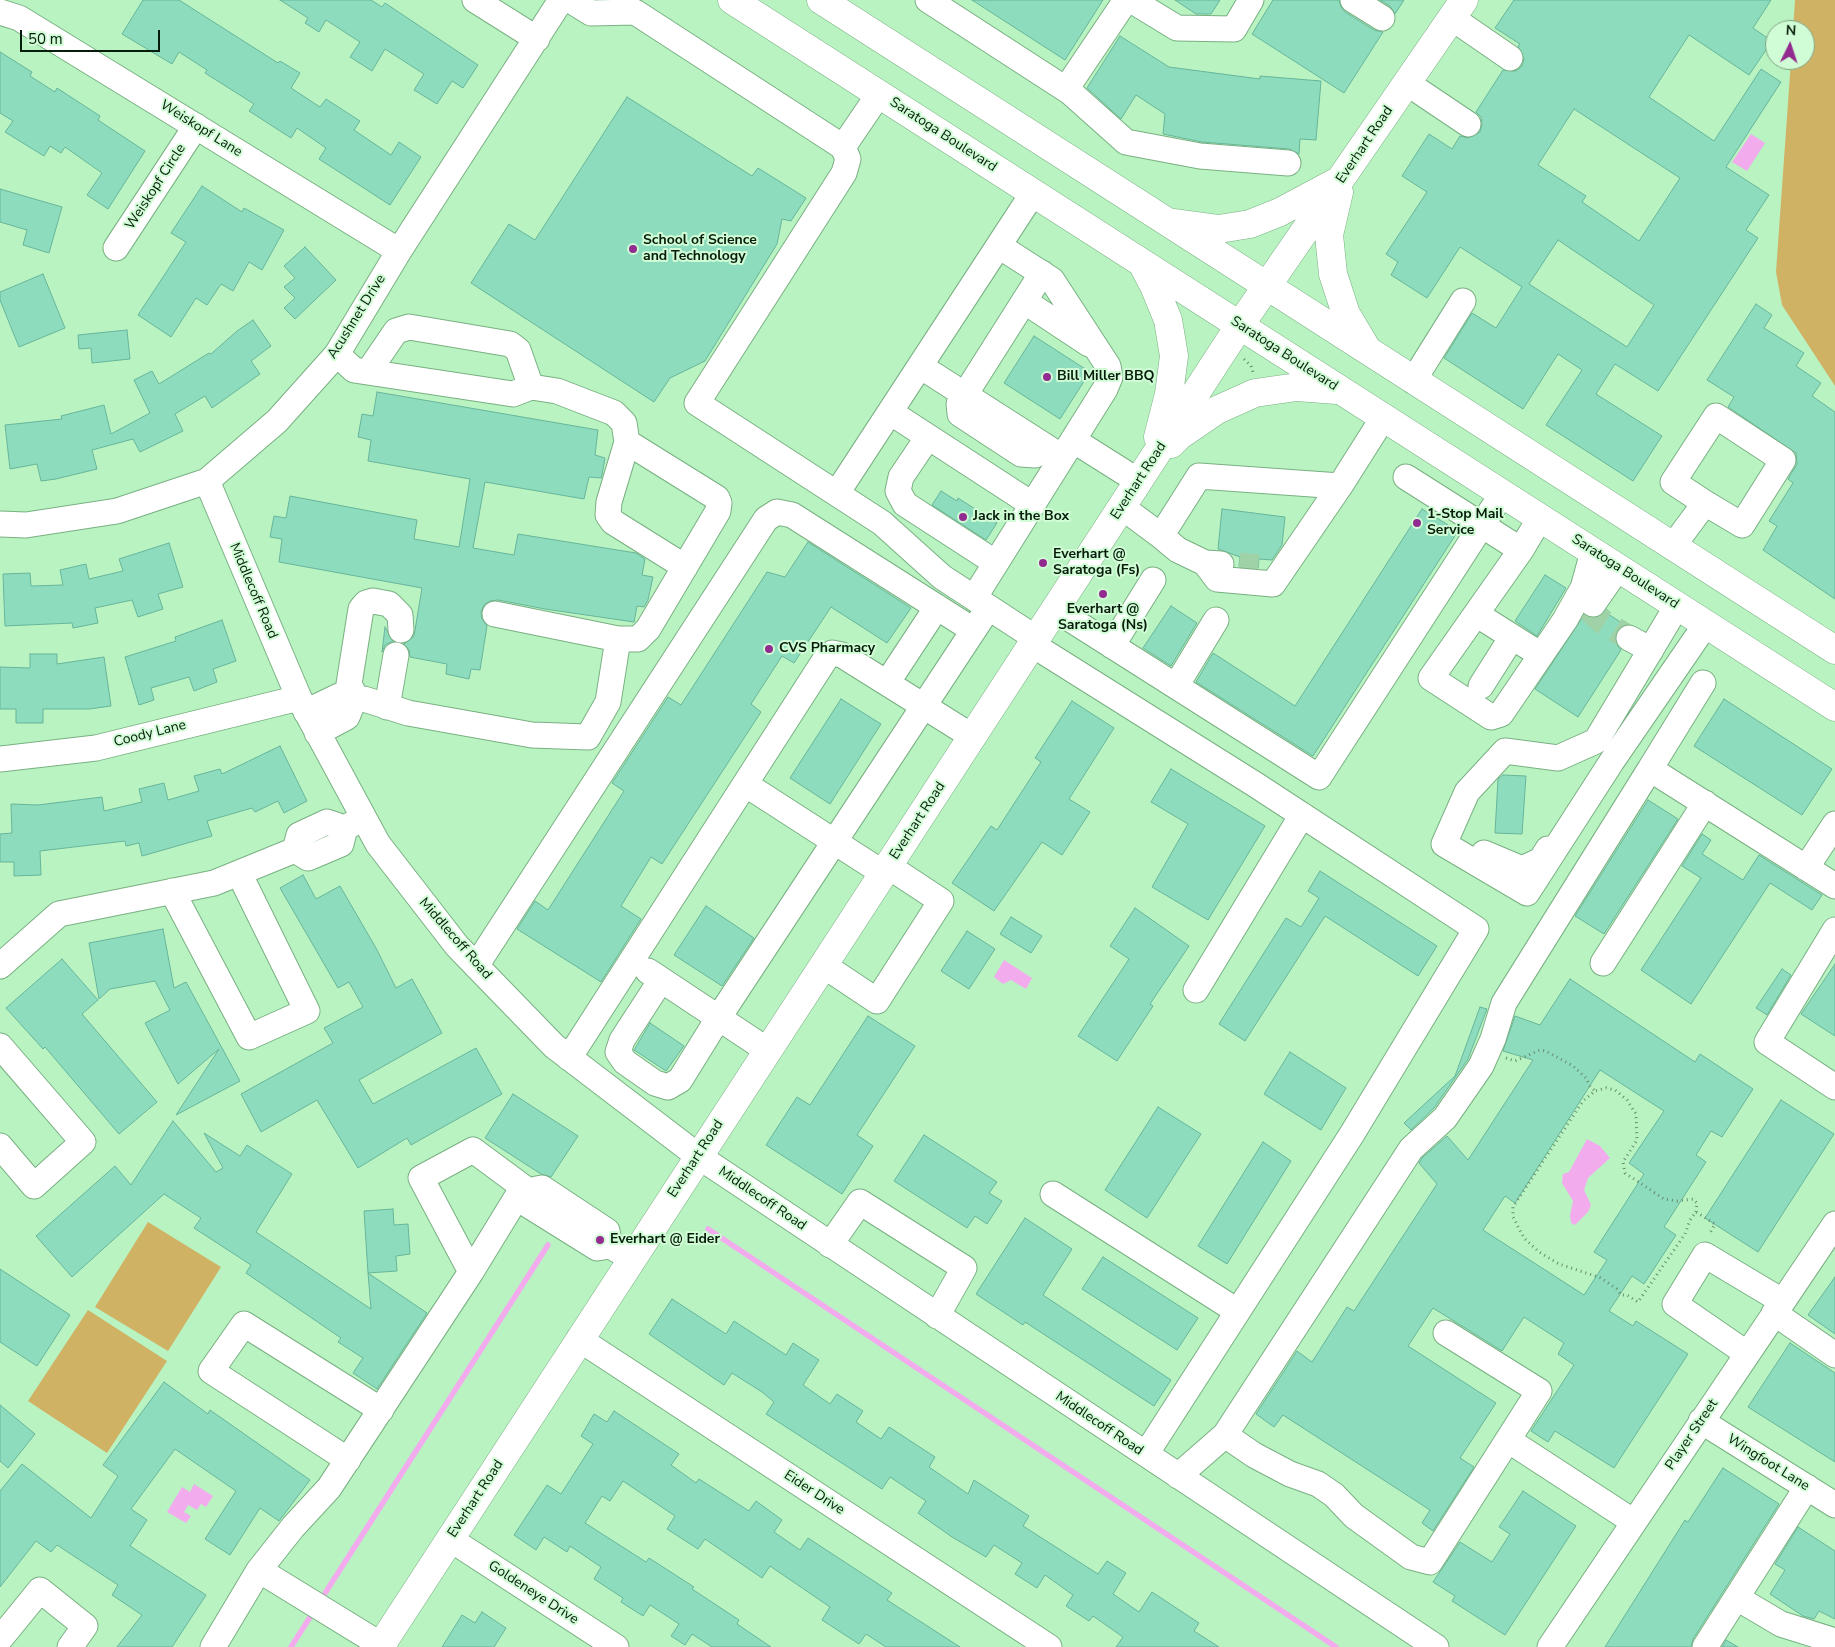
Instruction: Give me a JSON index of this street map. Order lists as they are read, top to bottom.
{
  "streets": {
    "main road": ["Saratoga Boulevard", "Everhart Road"],
    "street": [
      "Weiskopf Lane",
      "Weiskopf Circle",
      "Acushnet Drive",
      "Middlecoff Road",
      "Coody Lane",
      "Player Street",
      "Wingfoot Lane",
      "Eider Drive",
      "Goldeneye Drive"
    ]
  },
  "crossings": [
    ["Weiskopf Lane", "Weiskopf Circle"],
    ["Weiskopf Lane", "Acushnet Drive"],
    ["Saratoga Boulevard", "Everhart Road"],
    ["Everhart Road", "Middlecoff Road"],
    ["Everhart Road", "Eider Drive"],
    ["Everhart Road", "Goldeneye Drive"],
    ["Acushnet Drive", "Middlecoff Road"],
    ["Middlecoff Road", "Coody Lane"],
    ["Player Street", "Wingfoot Lane"]
  ],
  "places": [
    "School of Science and Technology",
    "Bill Miller BBQ",
    "Jack in the Box",
    "1-Stop Mail Service",
    "Everhart @ Saratoga (Fs)",
    "Everhart @ Saratoga (Ns)",
    "CVS Pharmacy",
    "Everhart @ Eider"
  ],
  "scale_bar": "50 m",
  "north": "top"
}
